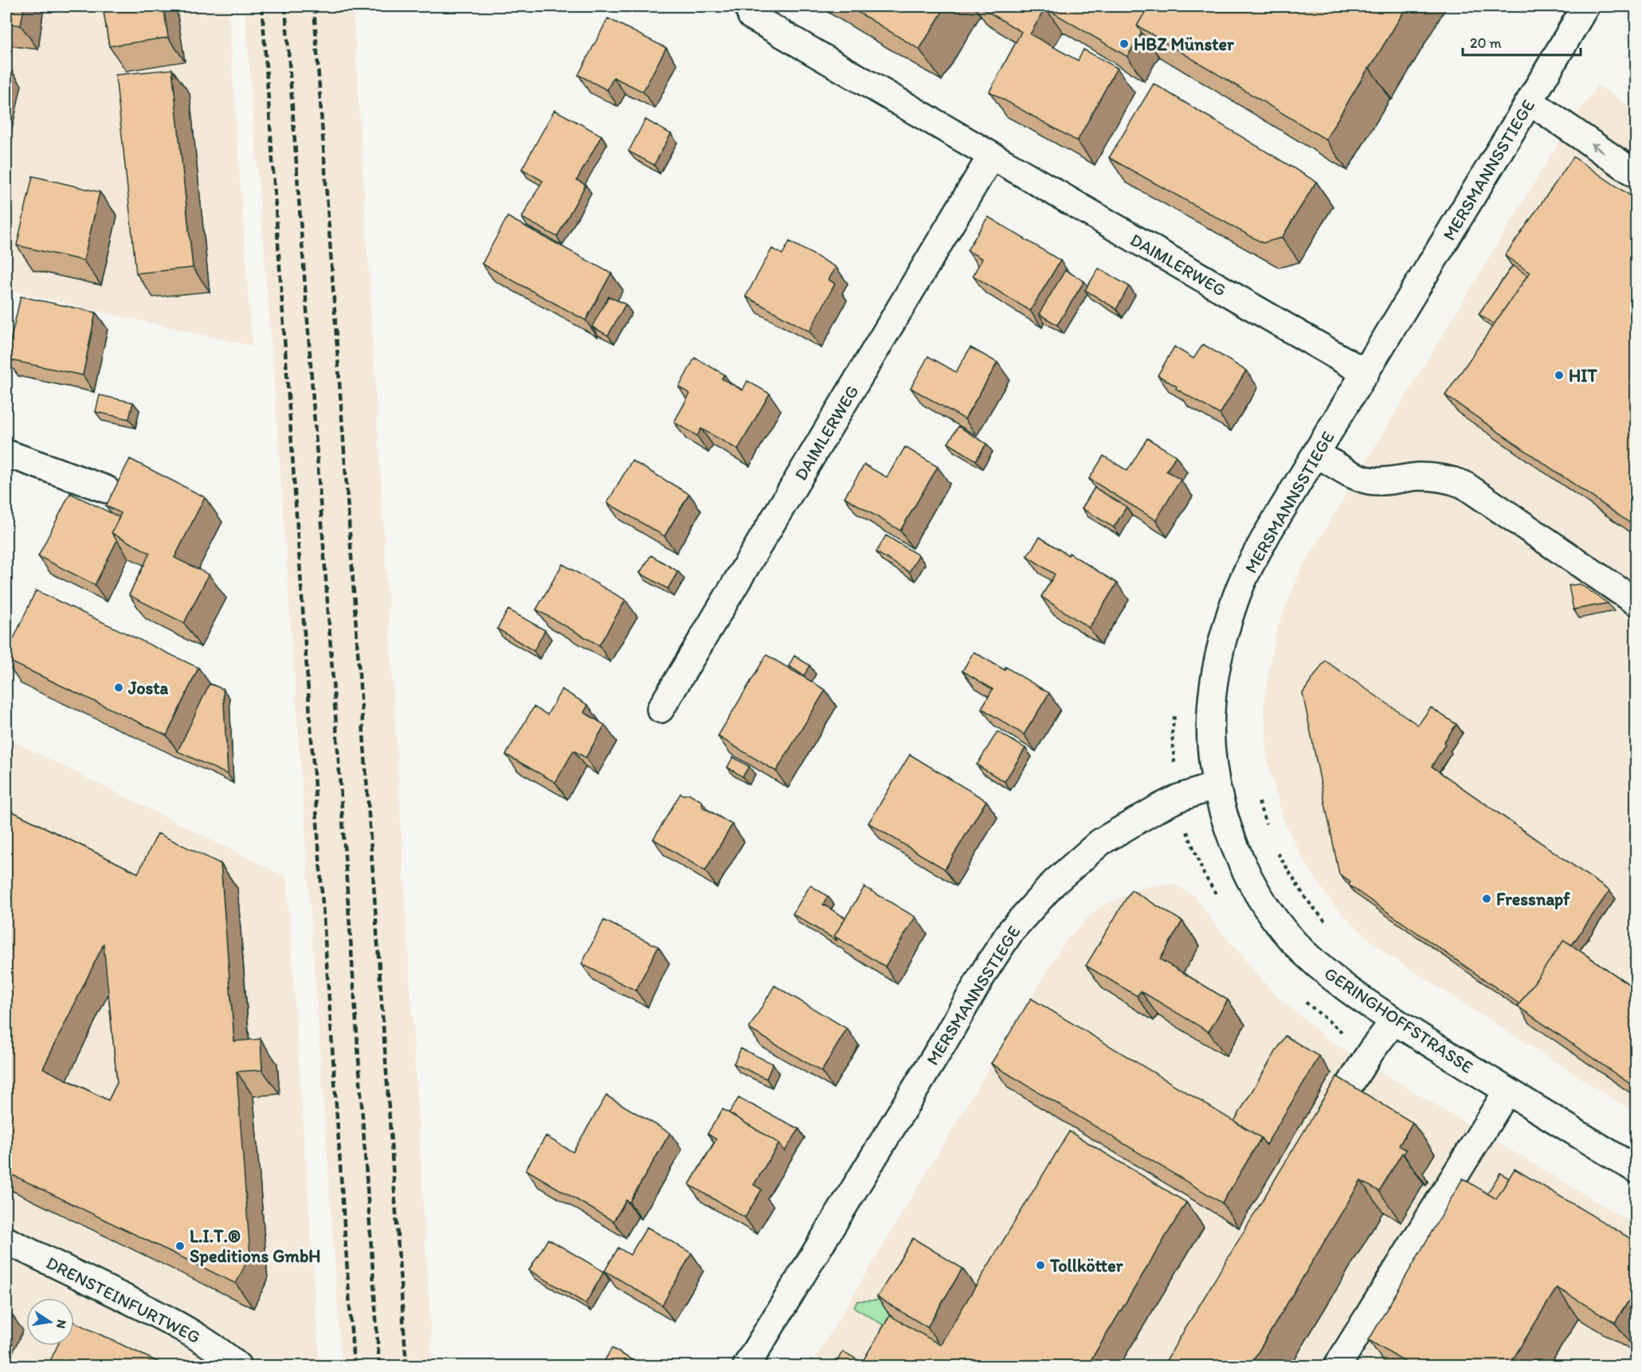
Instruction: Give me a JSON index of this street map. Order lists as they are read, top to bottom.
{
  "streets": {
    "street": [
      "MERSMANNSSTIEGE",
      "DAIMLERWEG",
      "GERINGHOFFSTRASSE",
      "DRENSTEINFURTWEG"
    ]
  },
  "crossings": [
    ["MERSMANNSSTIEGE", "DAIMLERWEG"],
    ["MERSMANNSSTIEGE", "GERINGHOFFSTRASSE"]
  ],
  "places": [
    "HBZ Münster",
    "HIT",
    "Josta",
    "Fressnapf",
    "L.I.T.® Speditions GmbH",
    "Tollkötter"
  ],
  "scale_bar": "20 m",
  "north": "right"
}
